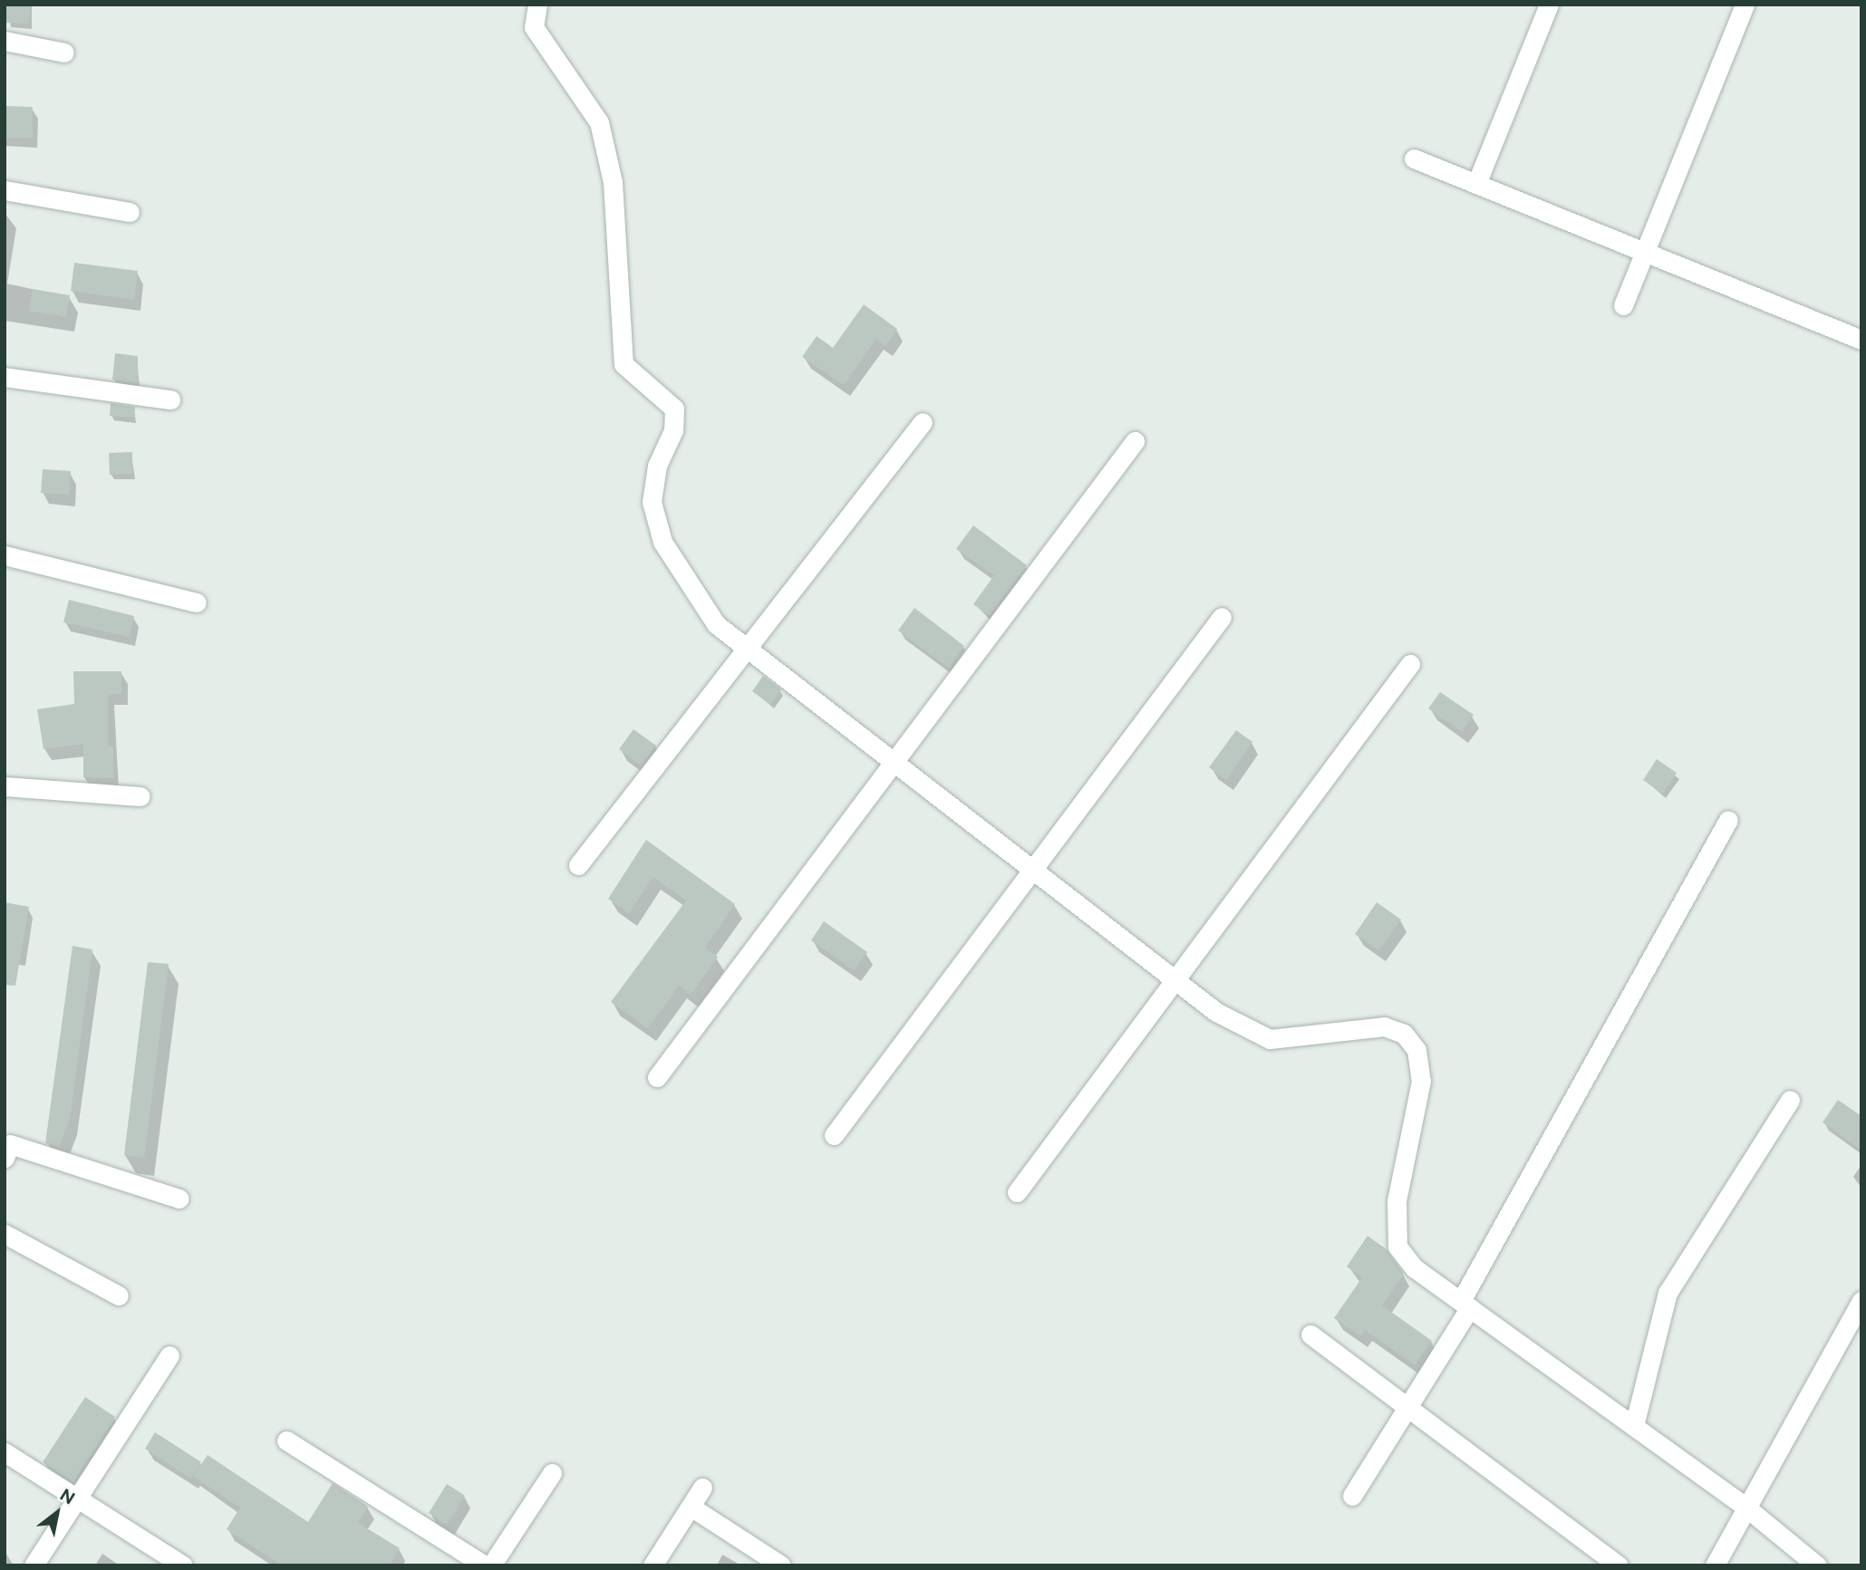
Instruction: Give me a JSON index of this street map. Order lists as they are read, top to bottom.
{
  "north": "top right"
}
